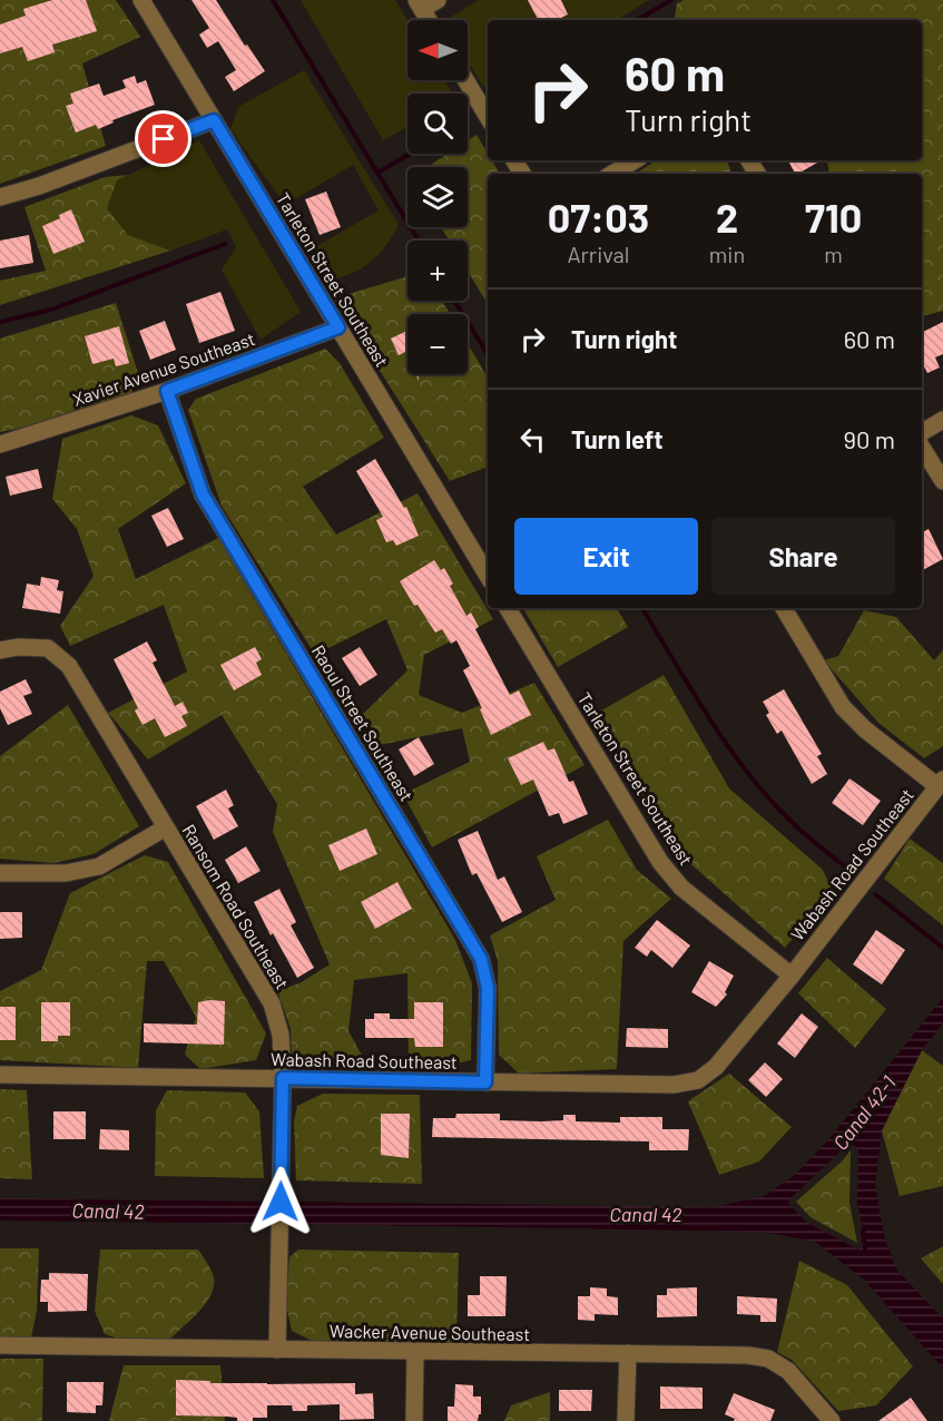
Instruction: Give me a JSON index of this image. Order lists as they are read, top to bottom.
{
  "streets": {
    "street": [
      "Tarleton Street Southeast",
      "Xavier Avenue Southeast",
      "Raoul Street Southeast",
      "Wabash Road Southeast",
      "Ransom Road Southeast",
      "Wacker Avenue Southeast"
    ]
  },
  "crossings": [
    ["Tarleton Street Southeast", "Xavier Avenue Southeast"],
    ["Tarleton Street Southeast", "Wabash Road Southeast"],
    ["Xavier Avenue Southeast", "Raoul Street Southeast"],
    ["Raoul Street Southeast", "Wabash Road Southeast"],
    ["Wabash Road Southeast", "Ransom Road Southeast"],
    ["Ransom Road Southeast", "Wacker Avenue Southeast"]
  ],
  "water": ["Canal 42-1", "Canal 42"],
  "north": "left",
  "page": {
    "map_buttons": ["+", "−"],
    "turn": ["60 m", "Turn right"],
    "eta": [
      "07:03",
      "Arrival",
      "2",
      "min",
      "710",
      "m"
    ],
    "list": [
      {
        "name": "Turn right",
        "value": "60 m"
      },
      {
        "name": "Turn left",
        "value": "90 m"
      }
    ],
    "buttons": ["Exit", "Share"]
  }
}
